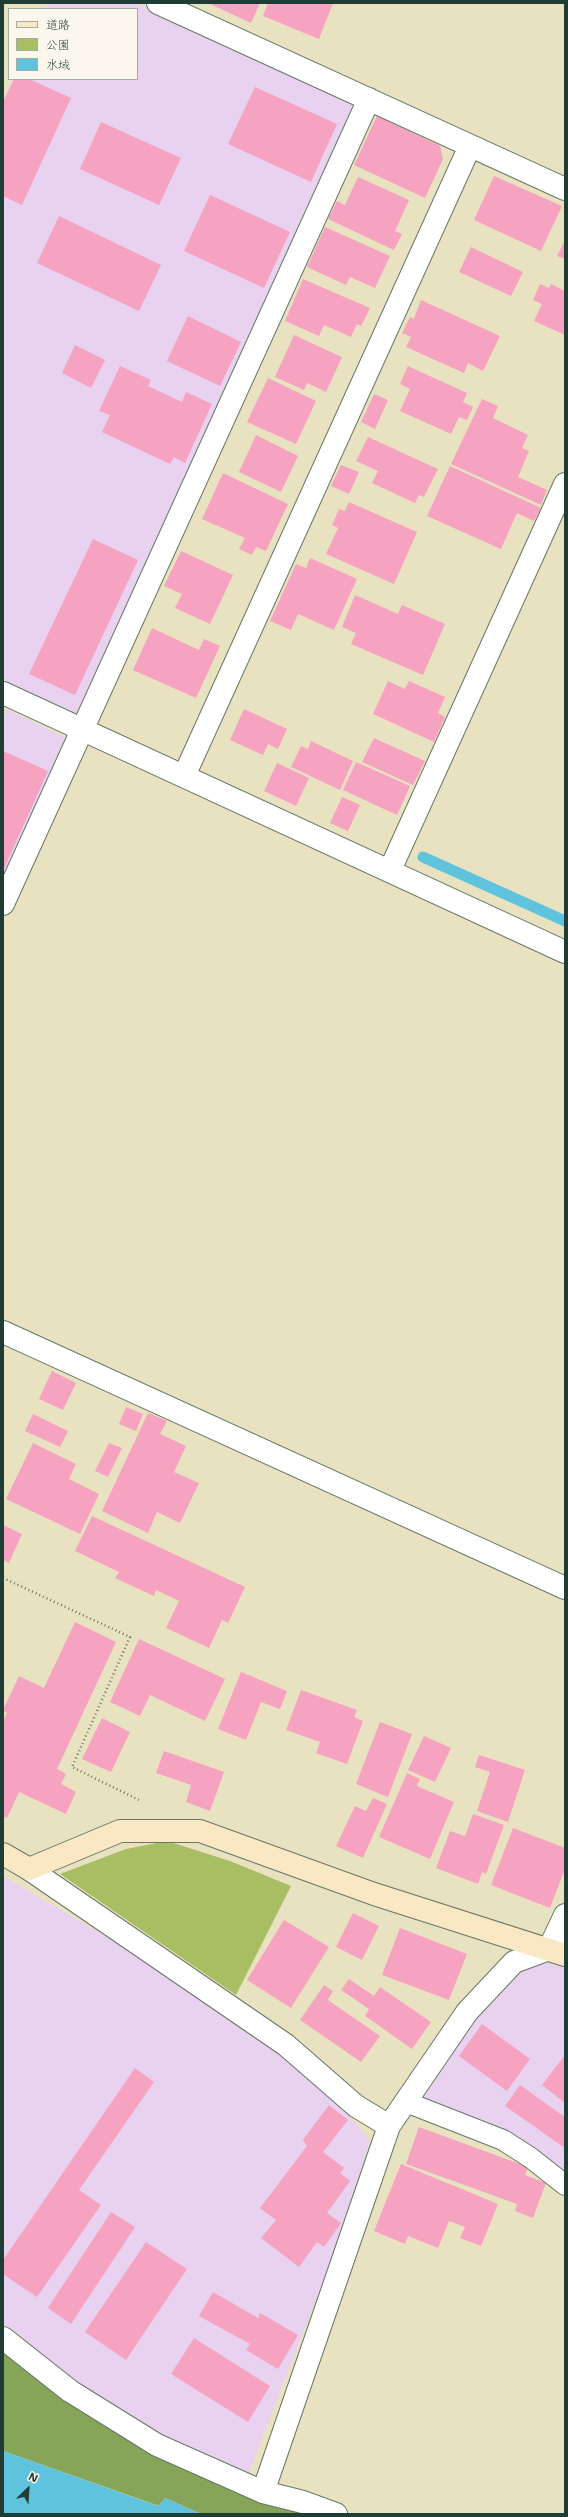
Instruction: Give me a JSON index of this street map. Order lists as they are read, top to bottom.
{
  "legend": ["道路", "公園", "水域"],
  "north": "top right"
}
